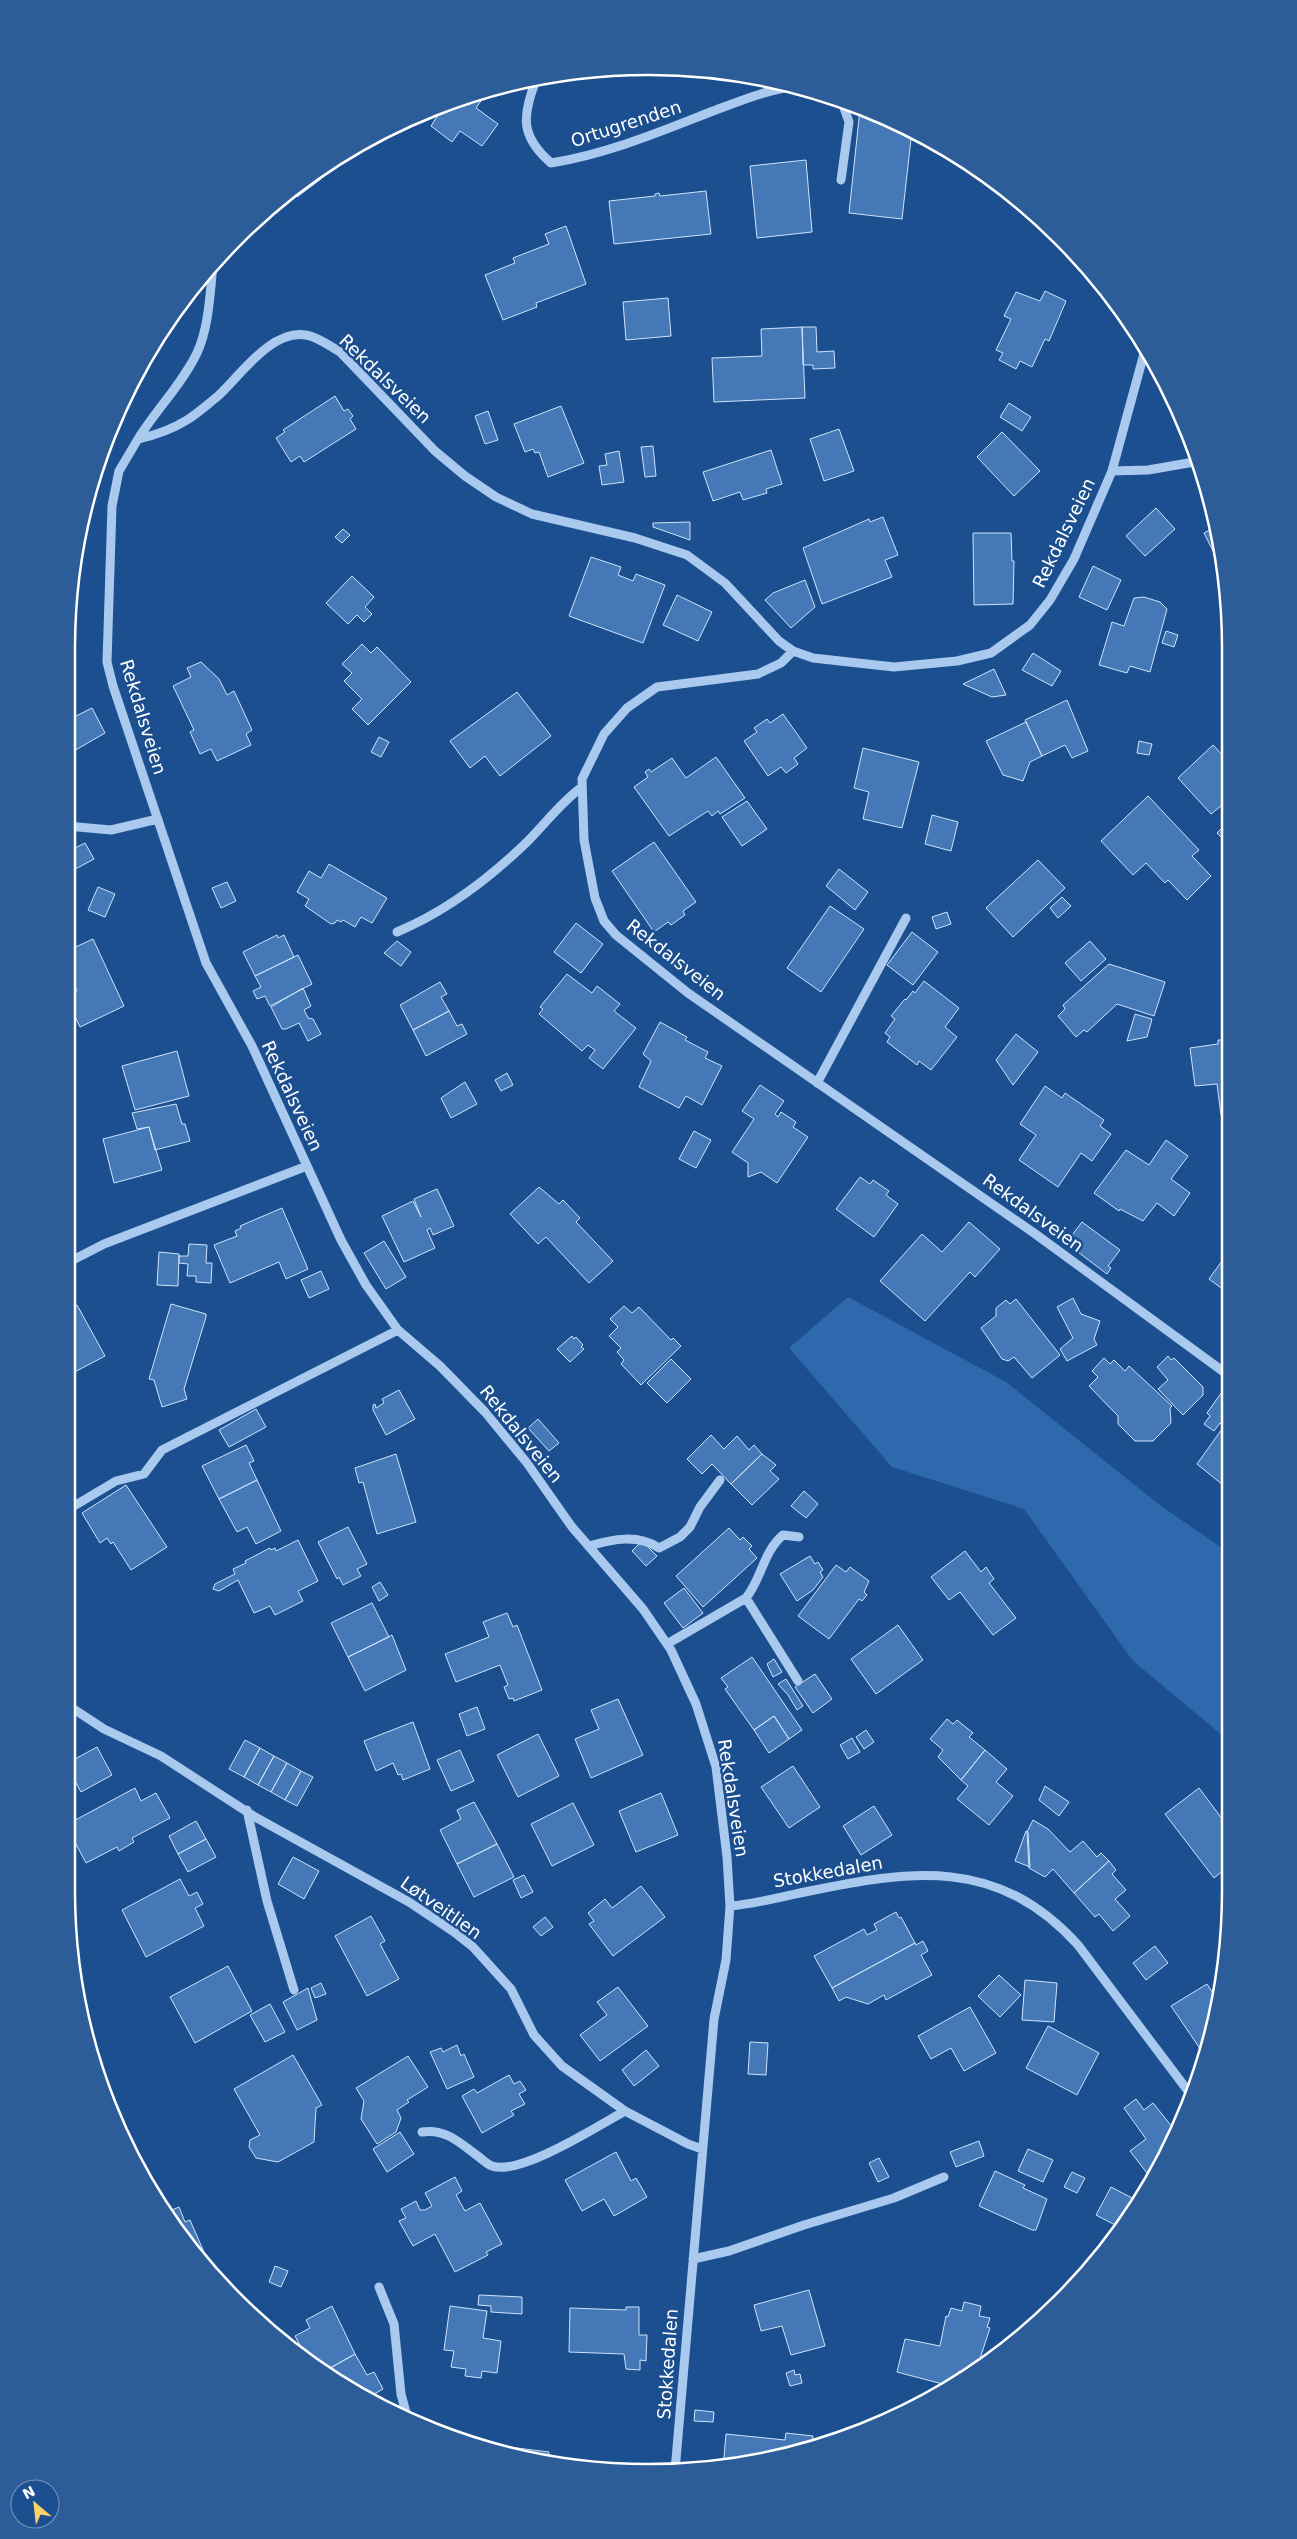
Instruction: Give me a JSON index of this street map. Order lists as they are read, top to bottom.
{
  "streets": {
    "street": [
      "Ortugrenden",
      "Rekdalsveien",
      "Stokkedalen",
      "Løtveitlien"
    ]
  },
  "crossings": [
    ["Rekdalsveien", "Stokkedalen"],
    ["Stokkedalen", "Løtveitlien"]
  ],
  "north": "top left"
}
